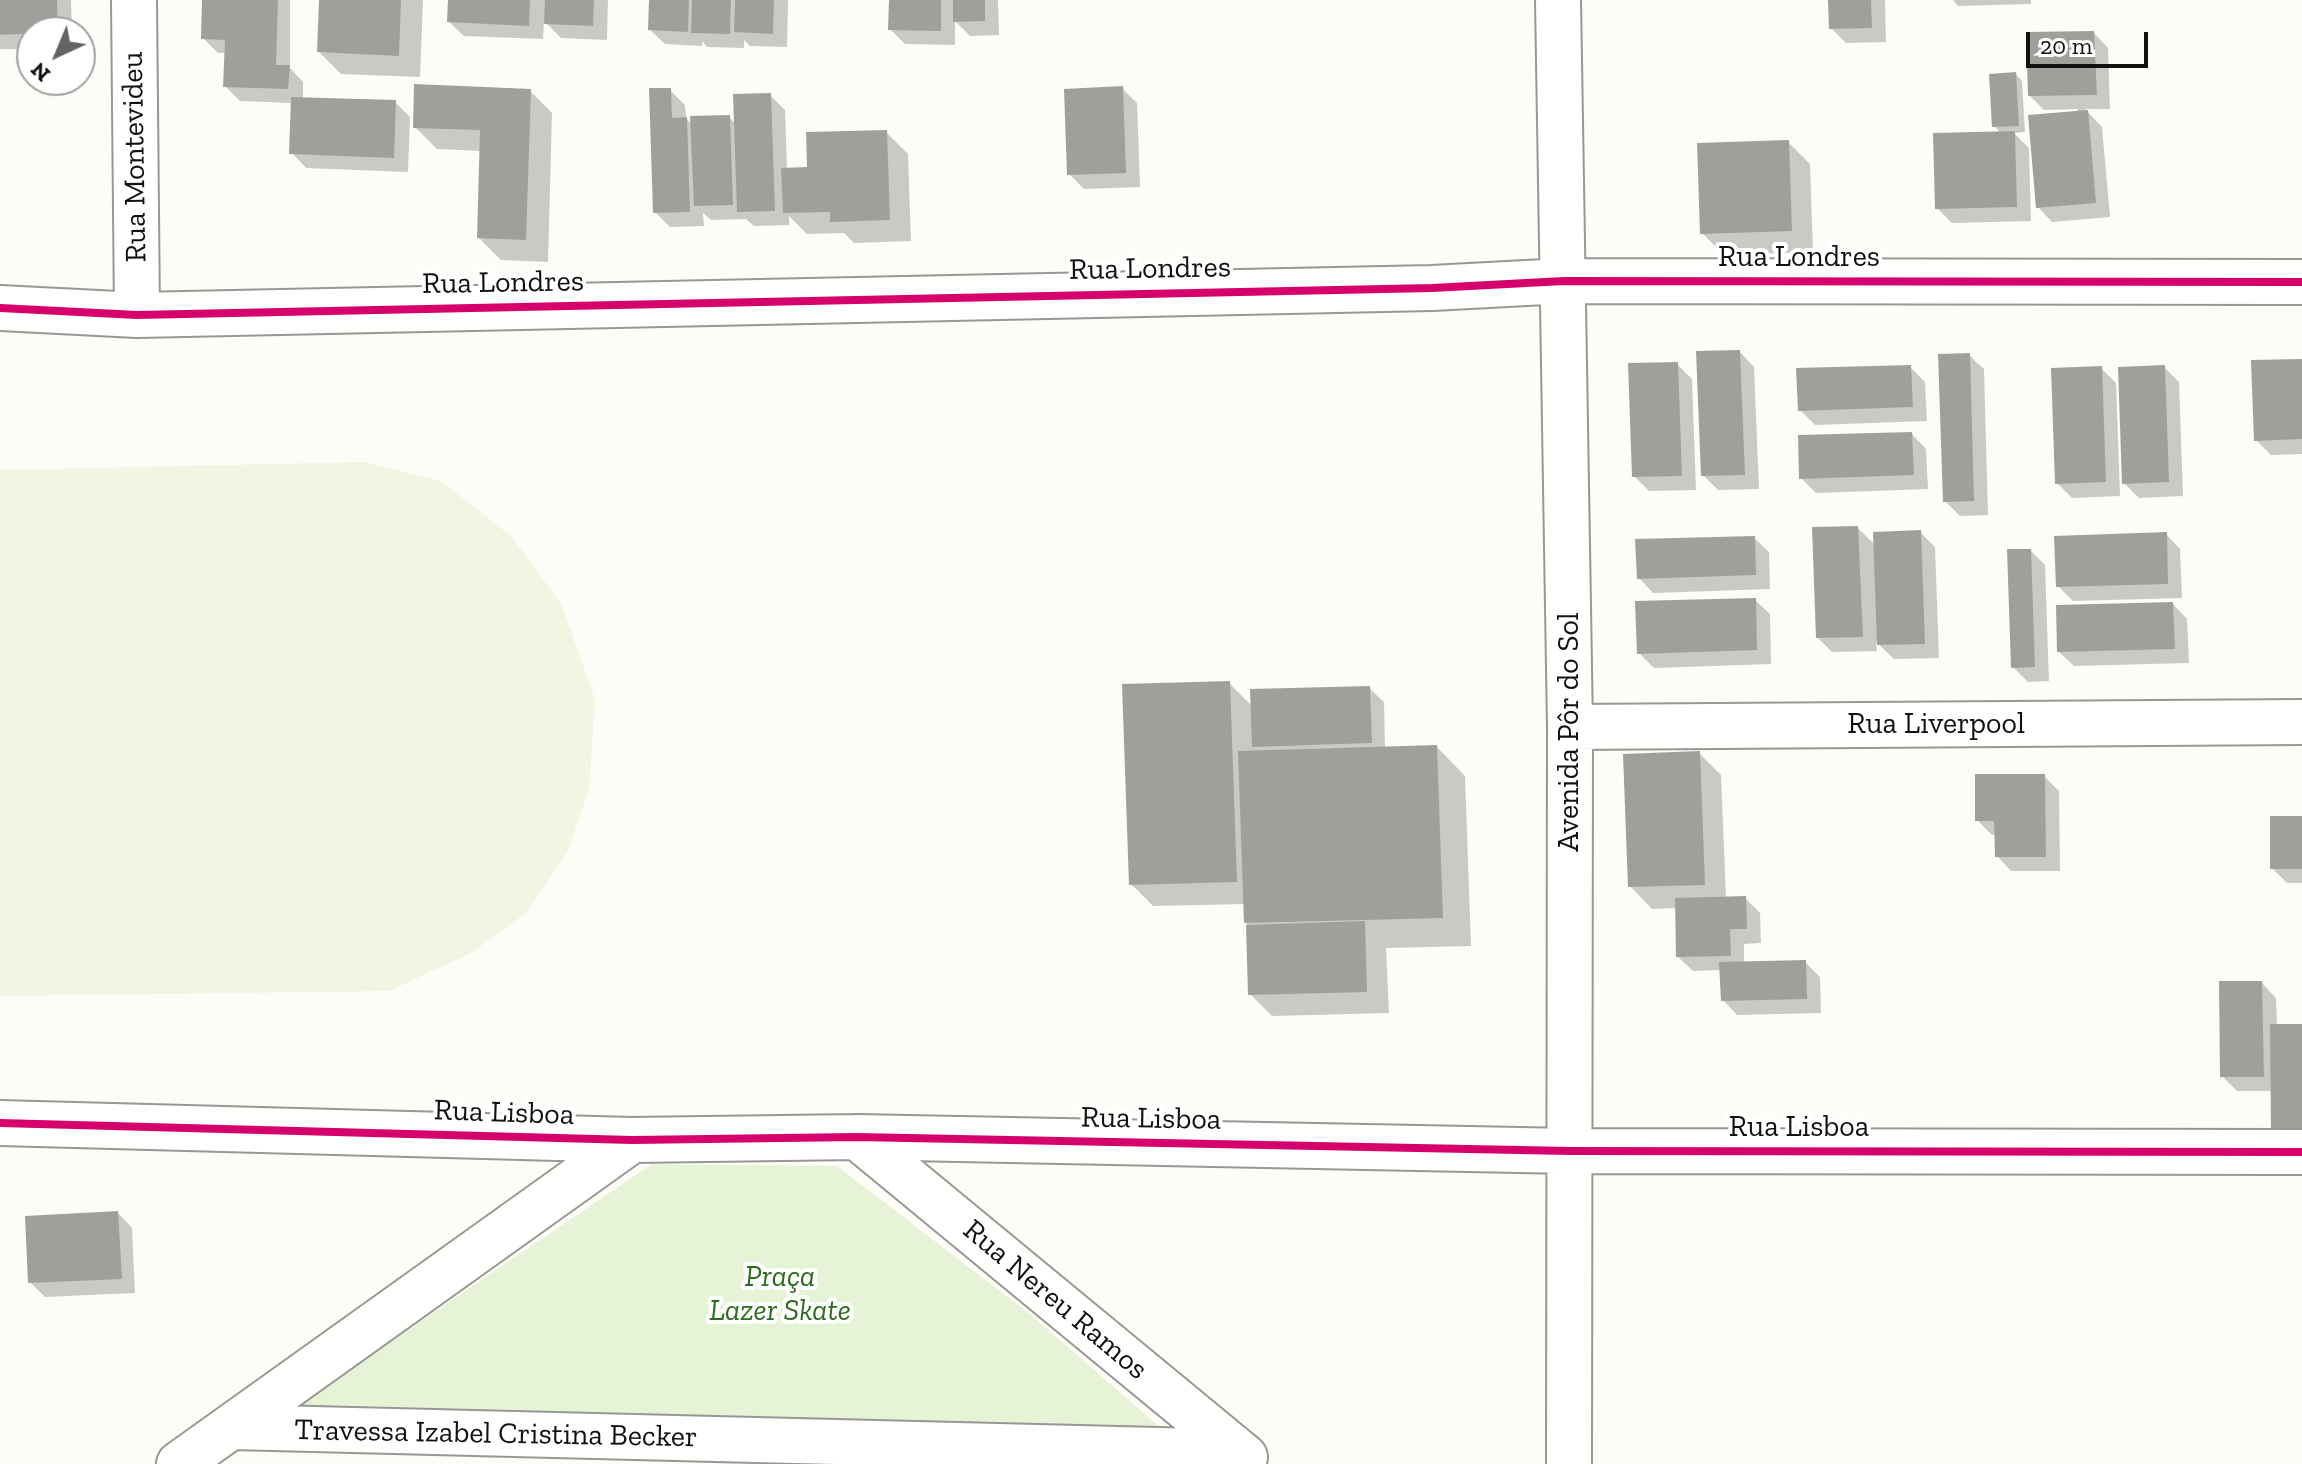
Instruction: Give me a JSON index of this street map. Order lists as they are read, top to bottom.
{
  "streets": {
    "street": [
      "Rua Montevideu",
      "Rua Londres",
      "Rua Liverpool",
      "Avenida Pôr do Sol",
      "Rua Lisboa",
      "Rua Nereu Ramos",
      "Travessa Izabel Cristina Becker"
    ]
  },
  "crossings": [
    ["Rua Montevideu", "Rua Londres"],
    ["Rua Londres", "Avenida Pôr do Sol"],
    ["Rua Liverpool", "Avenida Pôr do Sol"],
    ["Avenida Pôr do Sol", "Rua Lisboa"],
    ["Rua Lisboa", "Rua Nereu Ramos"],
    ["Rua Nereu Ramos", "Travessa Izabel Cristina Becker"]
  ],
  "parks": ["Praça Lazer Skate"],
  "scale_bar": "20 m",
  "north": "bottom left"
}
